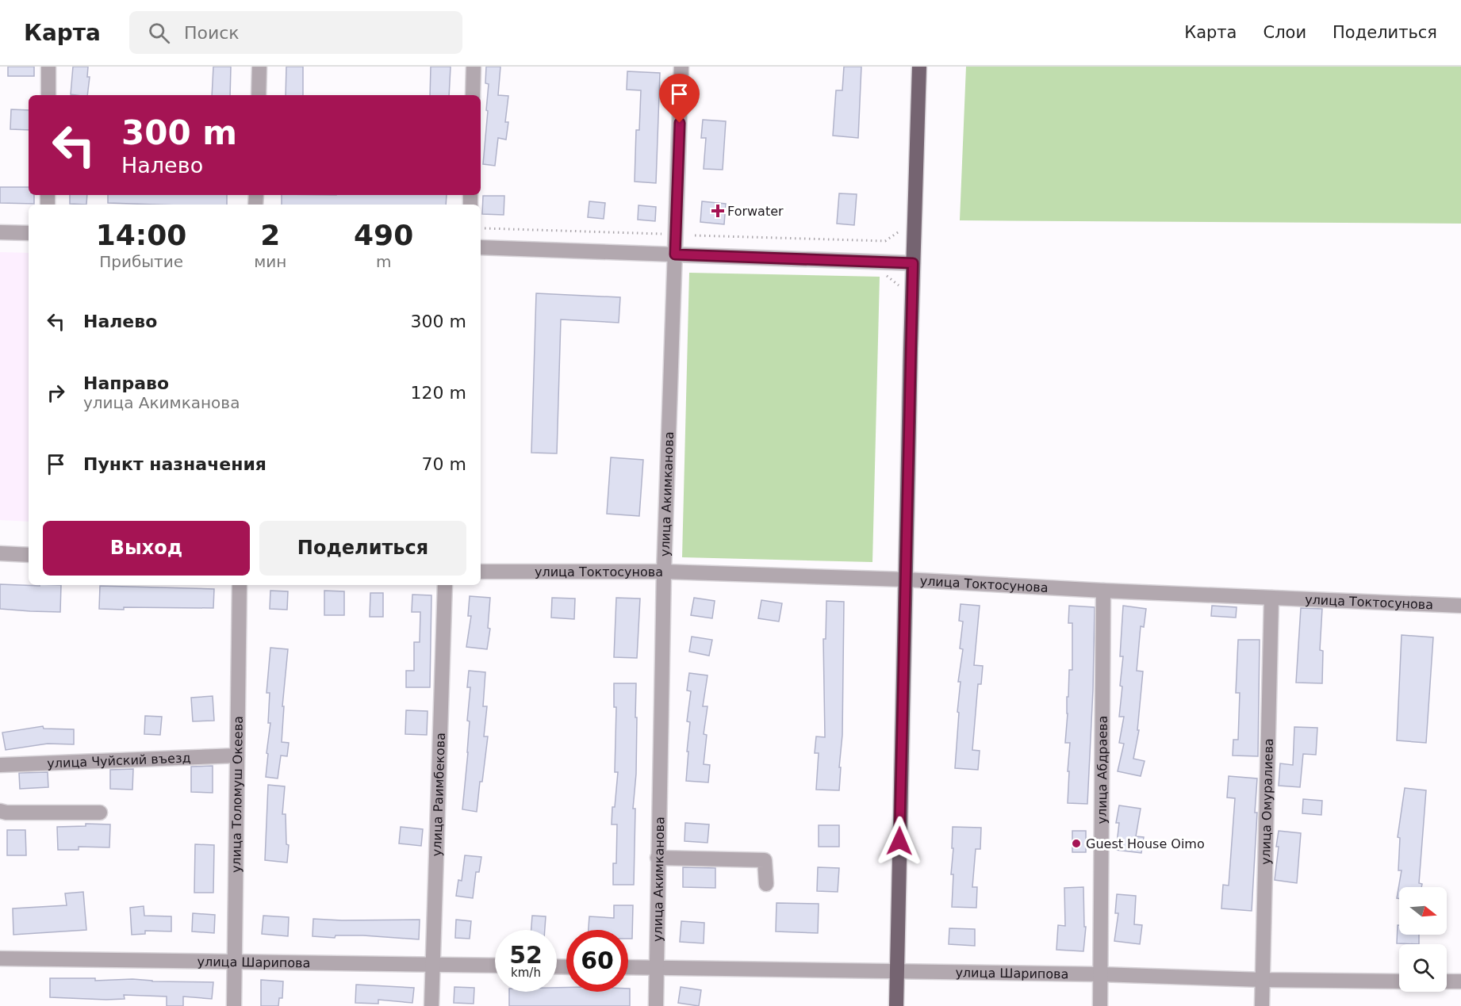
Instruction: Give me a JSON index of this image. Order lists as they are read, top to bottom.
{
  "streets": {
    "street": [
      "улица Акимканова",
      "улица Токтосунова",
      "улица Чуйский въезд",
      "улица Абдраева",
      "улица Толомуш Океева",
      "улица Раимбекова",
      "улица Омуралиева",
      "улица Шарипова"
    ]
  },
  "crossings": [
    ["улица Акимканова", "улица Токтосунова"],
    ["улица Акимканова", "улица Шарипова"],
    ["улица Токтосунова", "улица Абдраева"],
    ["улица Токтосунова", "улица Омуралиева"],
    ["улица Чуйский въезд", "улица Толомуш Океева"],
    ["улица Абдраева", "улица Шарипова"],
    ["улица Толомуш Океева", "улица Шарипова"],
    ["улица Раимбекова", "улица Шарипова"],
    ["улица Омуралиева", "улица Шарипова"]
  ],
  "places": {
    "health": ["Forwater"],
    "other": ["Guest House Oimo"]
  },
  "north": "right",
  "page": {
    "header": "Карта",
    "search": "Поиск",
    "nav": ["Карта", "Слои", "Поделиться"],
    "turn": ["300 m", "Налево"],
    "eta": [
      "14:00",
      "Прибытие",
      "2",
      "мин",
      "490",
      "m"
    ],
    "list": [
      {
        "name": "Налево",
        "value": "300 m"
      },
      {
        "name": "Направо",
        "note": "улица Акимканова",
        "value": "120 m"
      },
      {
        "name": "Пункт назначения",
        "value": "70 m"
      }
    ],
    "buttons": ["Выход", "Поделиться"],
    "speed": "52 km/h",
    "limit": "60"
  }
}
